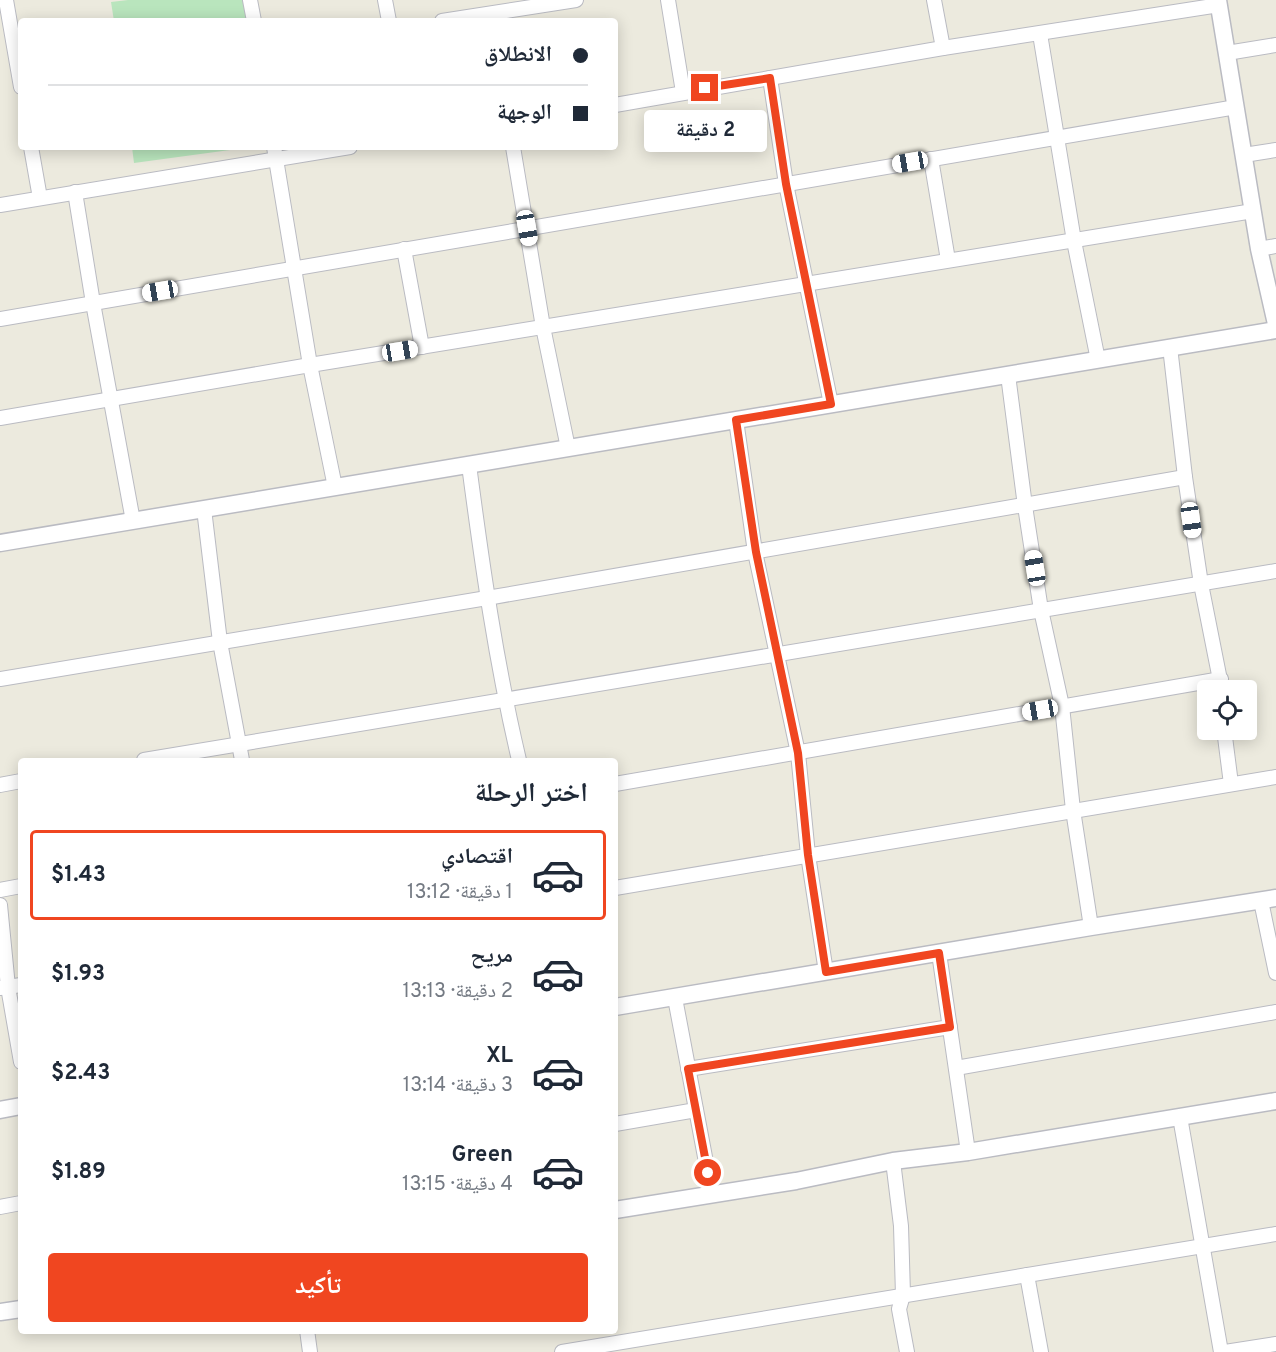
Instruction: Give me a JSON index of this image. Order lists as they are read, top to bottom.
{
  "page": {
    "banner": ["الانطلاق", "الوجهة"],
    "bubble": "2 دقيقة",
    "heading": "اختر الرحلة",
    "list": [
      {
        "name": "اقتصادي",
        "note": "1 دقيقة · 13:12",
        "value": "$1.43"
      },
      {
        "name": "مريح",
        "note": "2 دقيقة · 13:13",
        "value": "$1.93"
      },
      {
        "name": "XL",
        "note": "3 دقيقة · 13:14",
        "value": "$2.43"
      },
      {
        "name": "Green",
        "note": "4 دقيقة · 13:15",
        "value": "$1.89"
      }
    ],
    "buttons": "تأكيد"
  }
}
